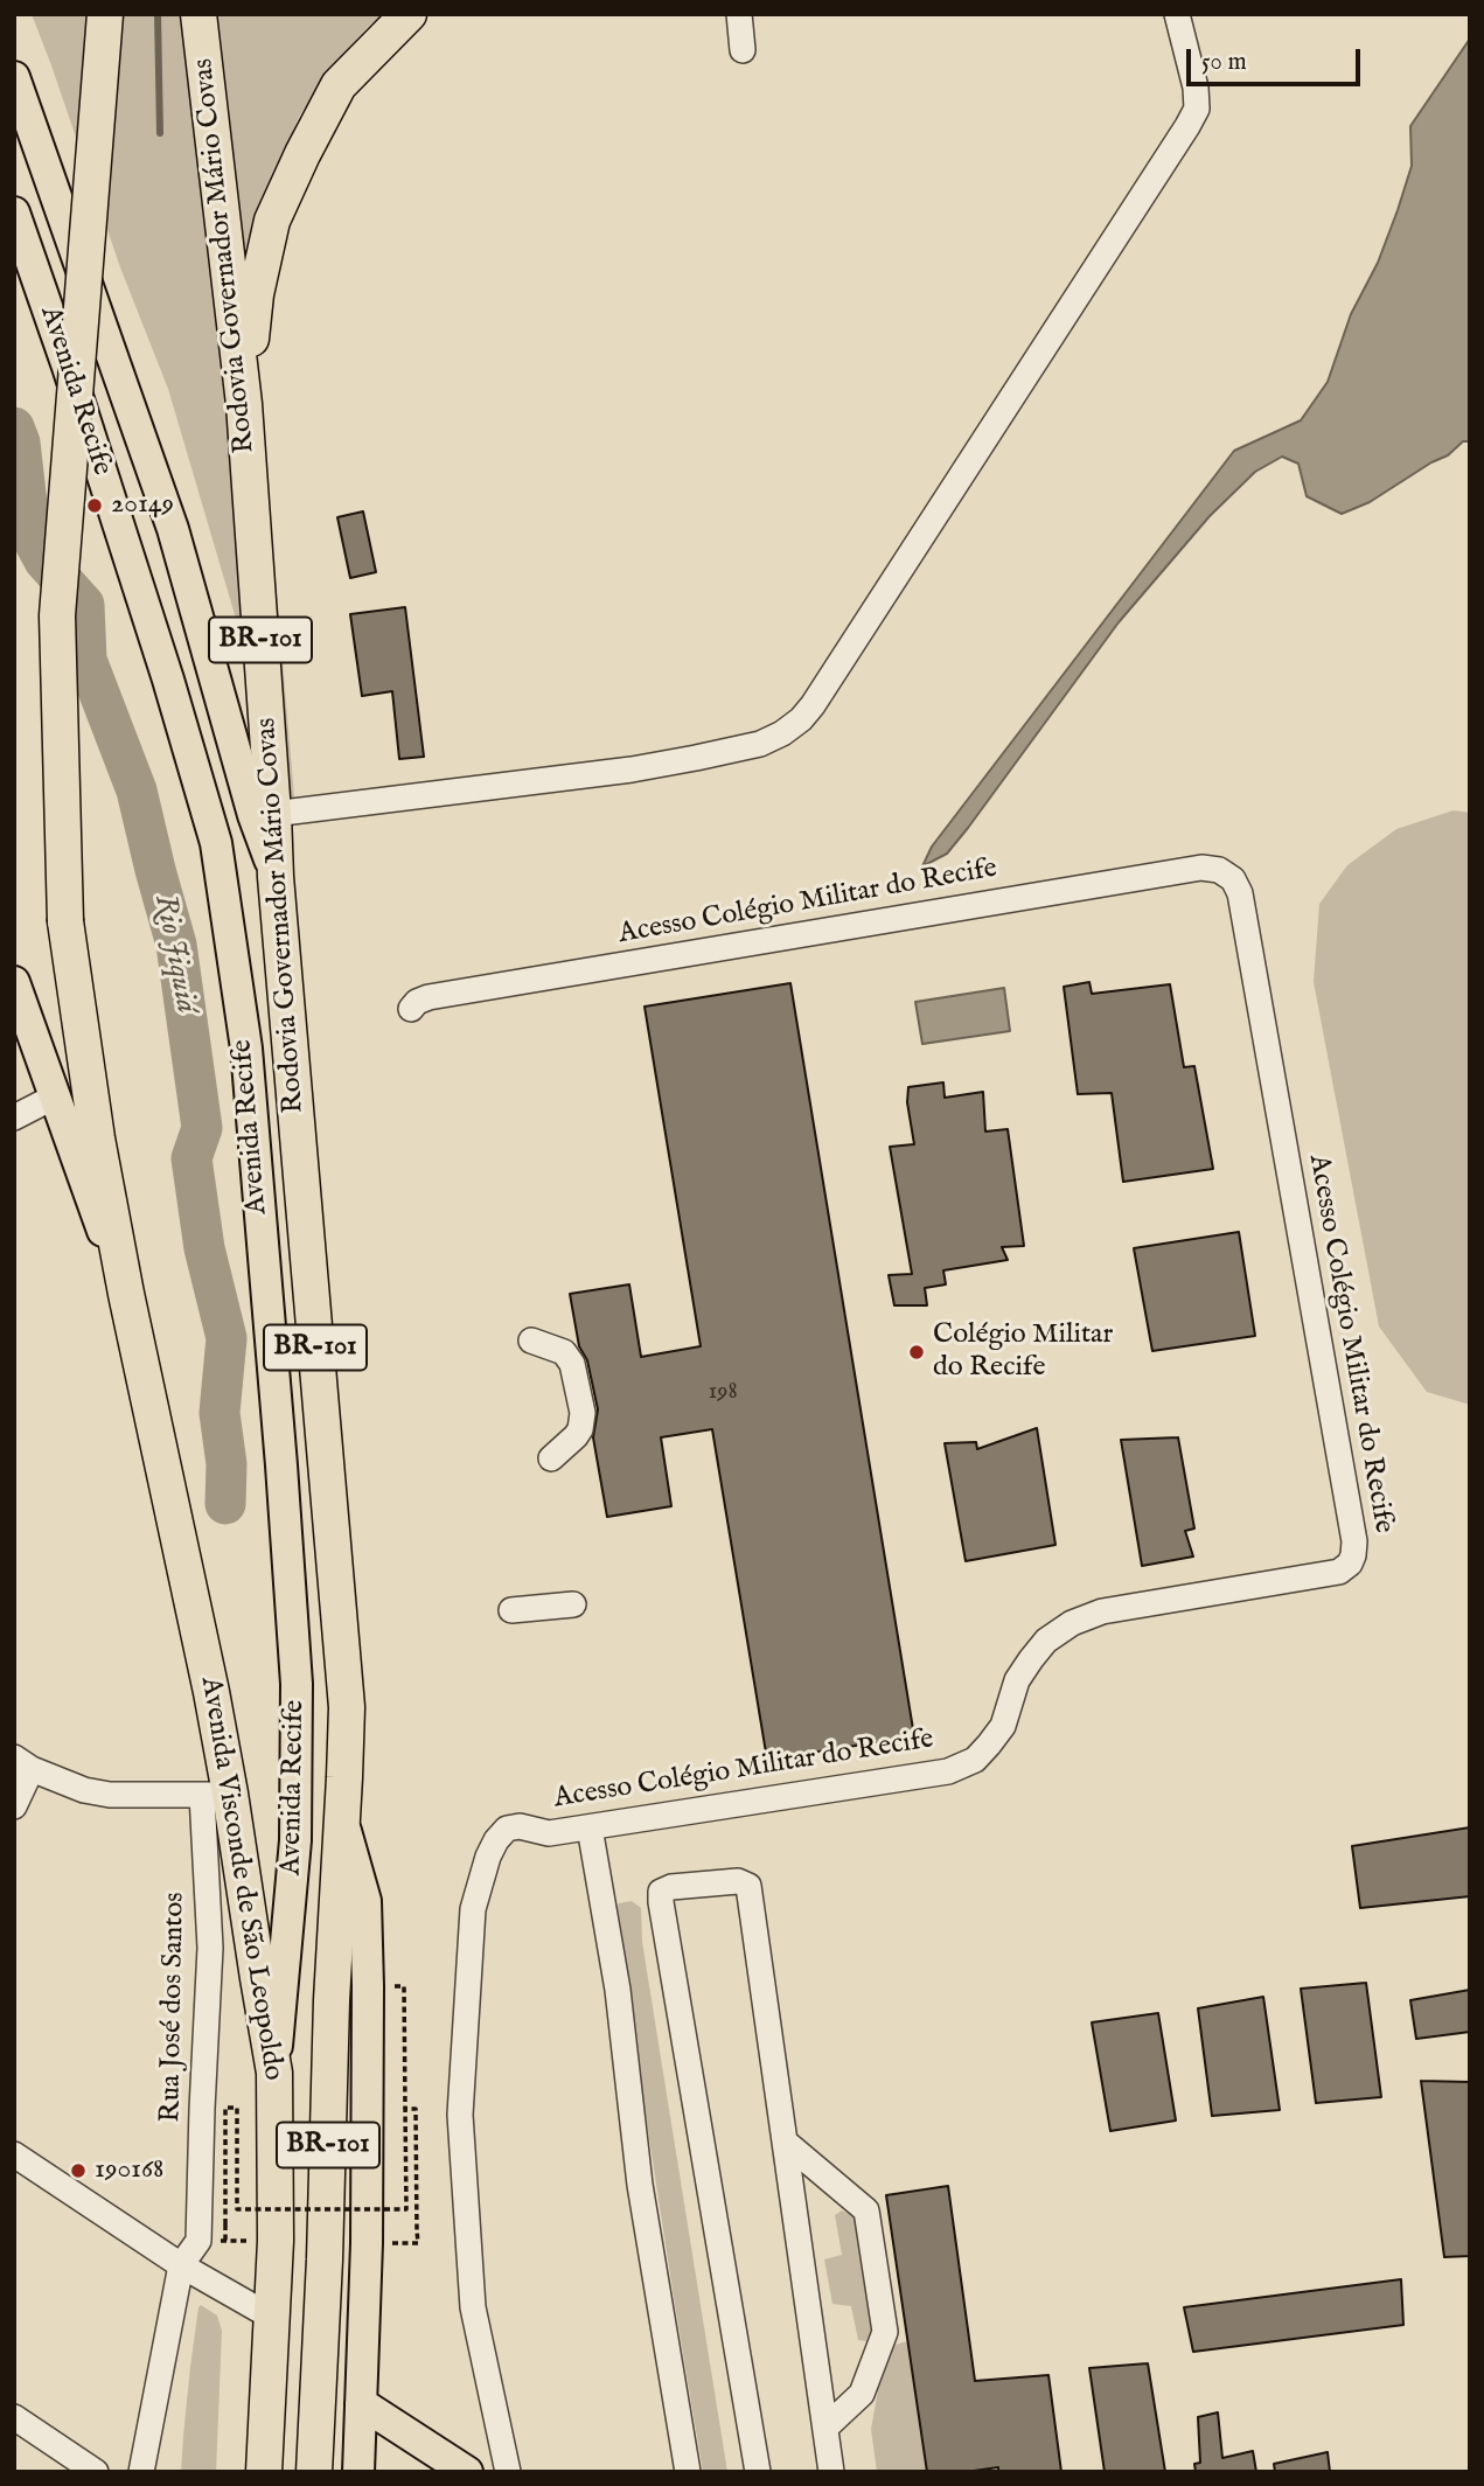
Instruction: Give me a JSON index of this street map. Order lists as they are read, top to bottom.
{
  "streets": {
    "highway": ["Rodovia Governador Mário Covas", "BR-101", "Avenida Visconde de São Leopoldo"],
    "main road": ["Avenida Recife"],
    "street": ["Acesso Colégio Militar do Recife", "Rua José dos Santos"]
  },
  "crossings": [
    ["Rodovia Governador Mário Covas", "Avenida Recife"],
    ["Rodovia Governador Mário Covas", "Avenida Visconde de São Leopoldo"],
    ["Avenida Recife", "Avenida Visconde de São Leopoldo"],
    ["Avenida Visconde de São Leopoldo", "Rua José dos Santos"]
  ],
  "water": ["Rio Jiquiá"],
  "places": ["20149", "Colégio Militar do Recife", "190168"],
  "house_numbers": ["198"],
  "scale_bar": "50 m"
}
